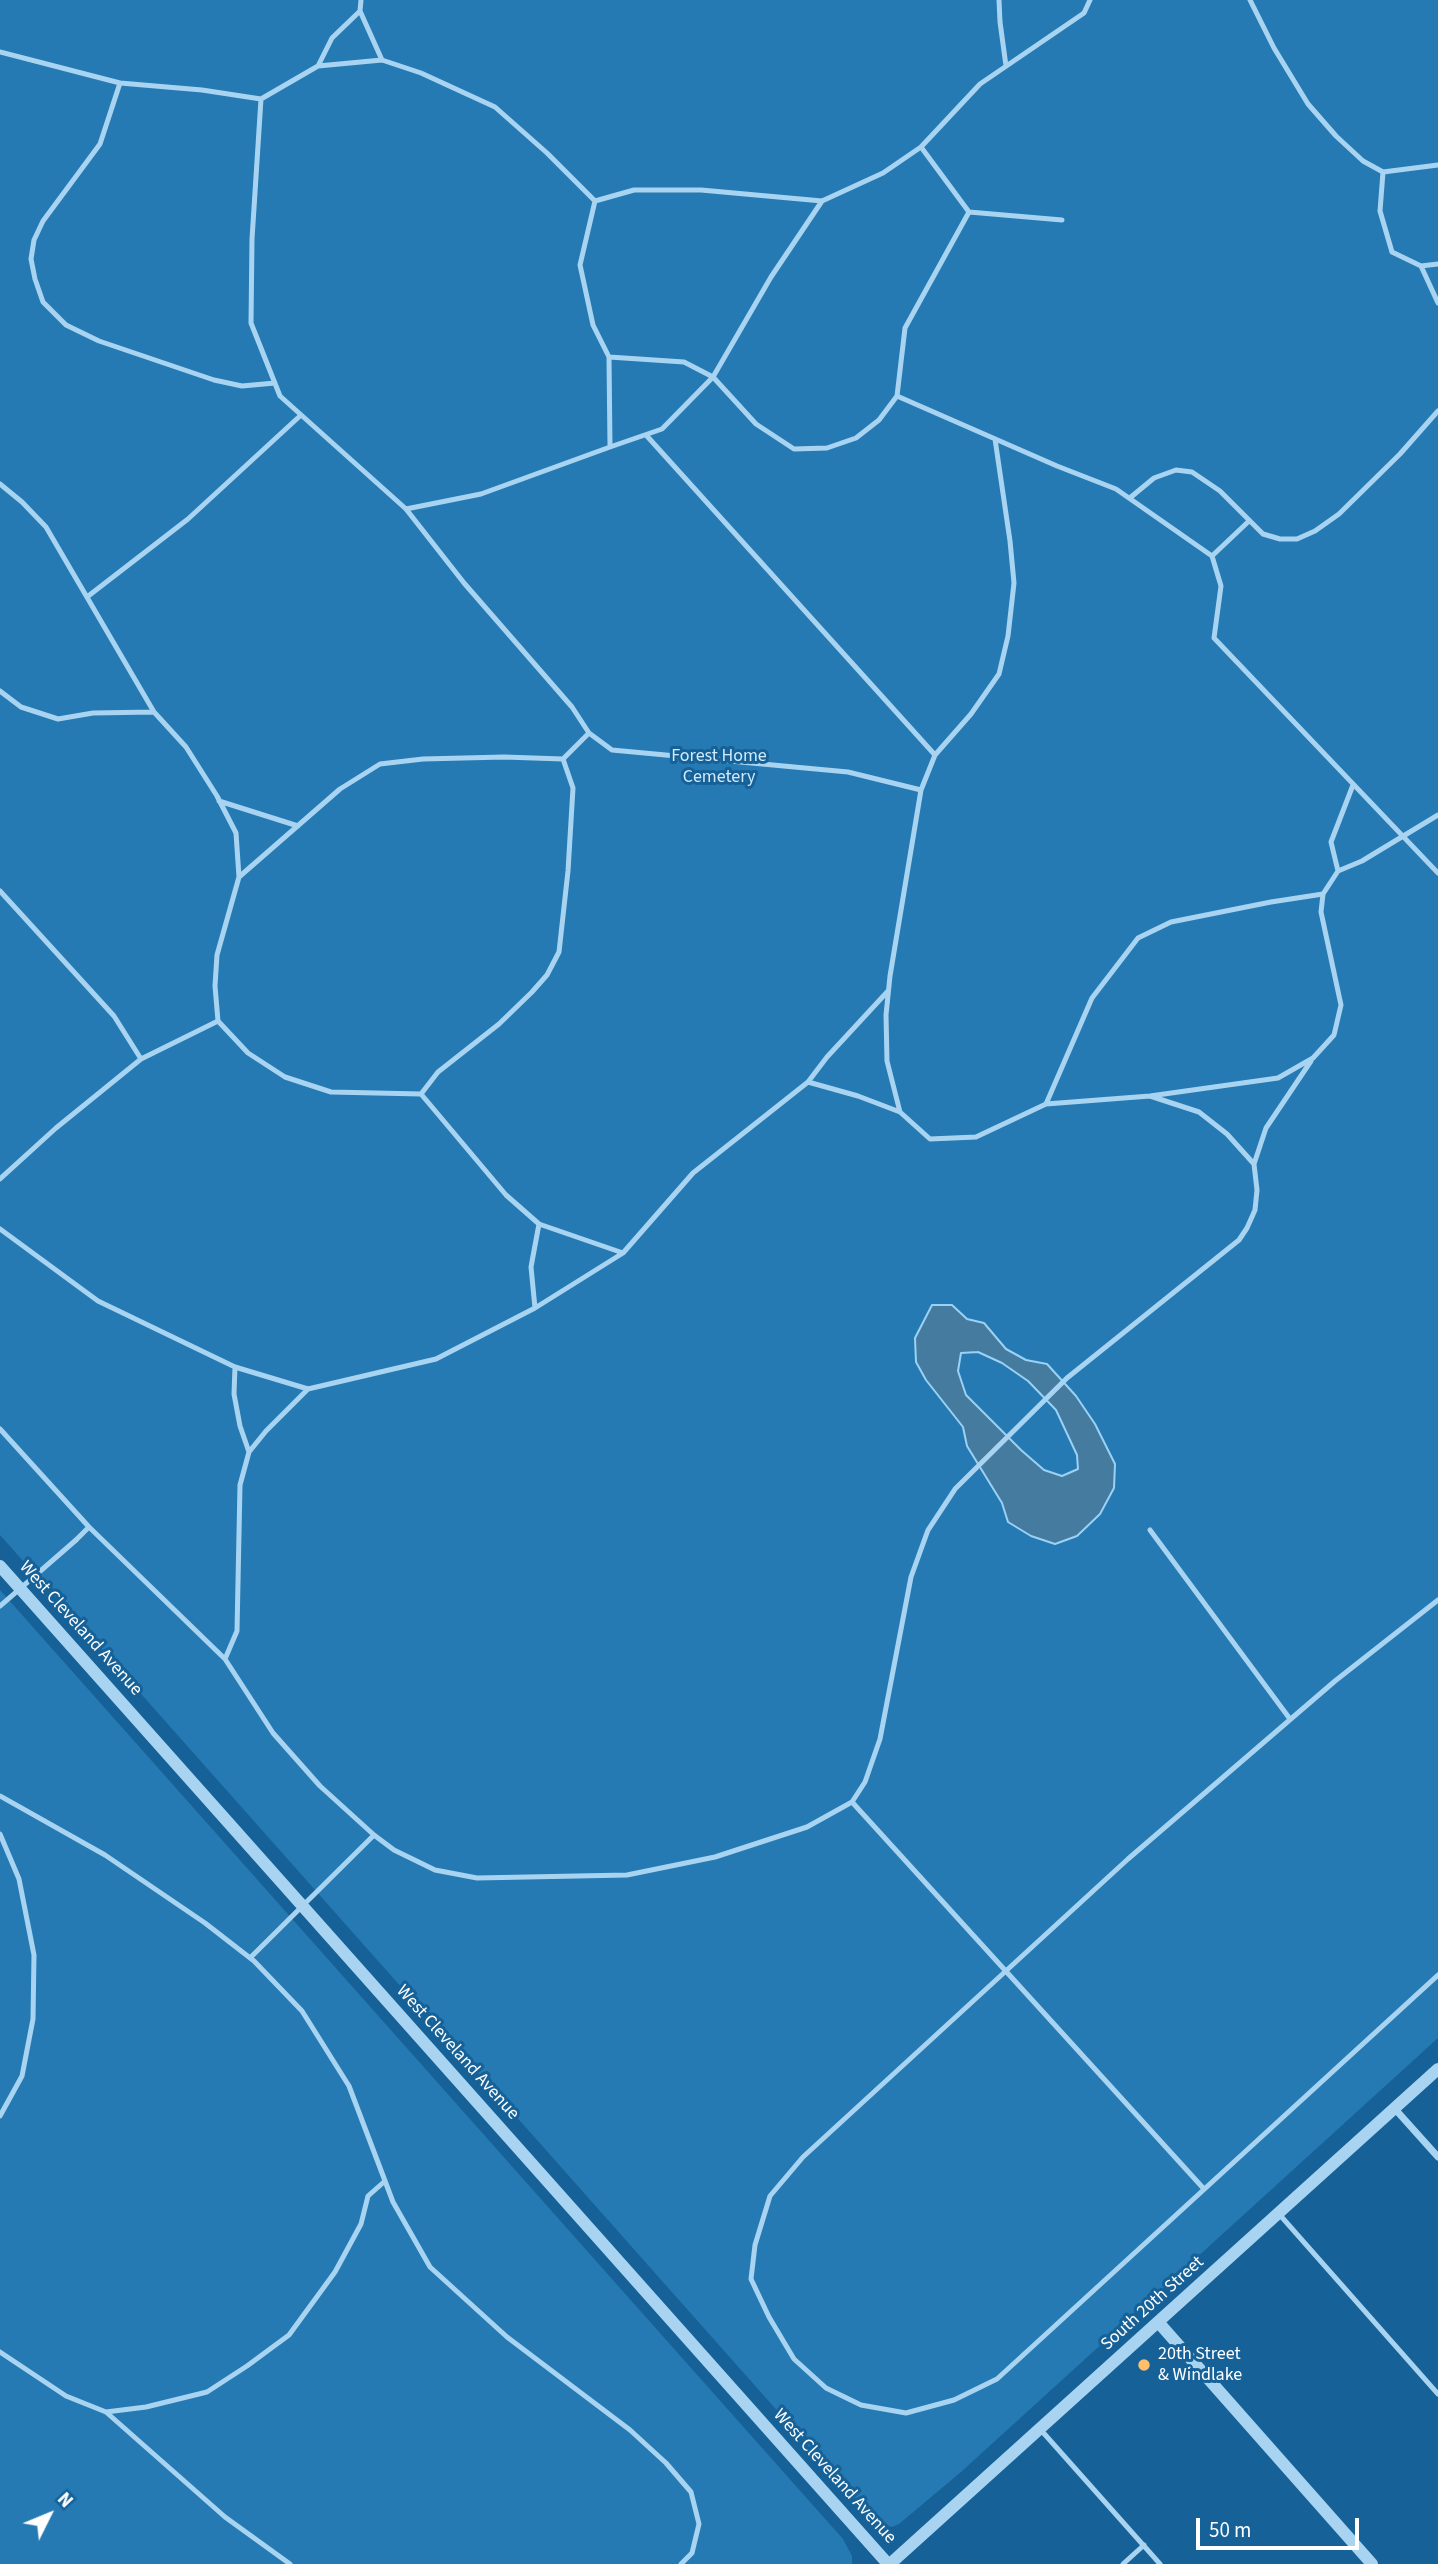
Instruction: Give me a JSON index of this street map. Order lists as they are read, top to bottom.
{
  "streets": {
    "street": ["West Cleveland Avenue", "South 20th Street"]
  },
  "crossings": [
    ["West Cleveland Avenue", "South 20th Street"]
  ],
  "parks": ["Forest Home Cemetery"],
  "places": ["20th Street & Windlake"],
  "scale_bar": "50 m",
  "north": "top right"
}
